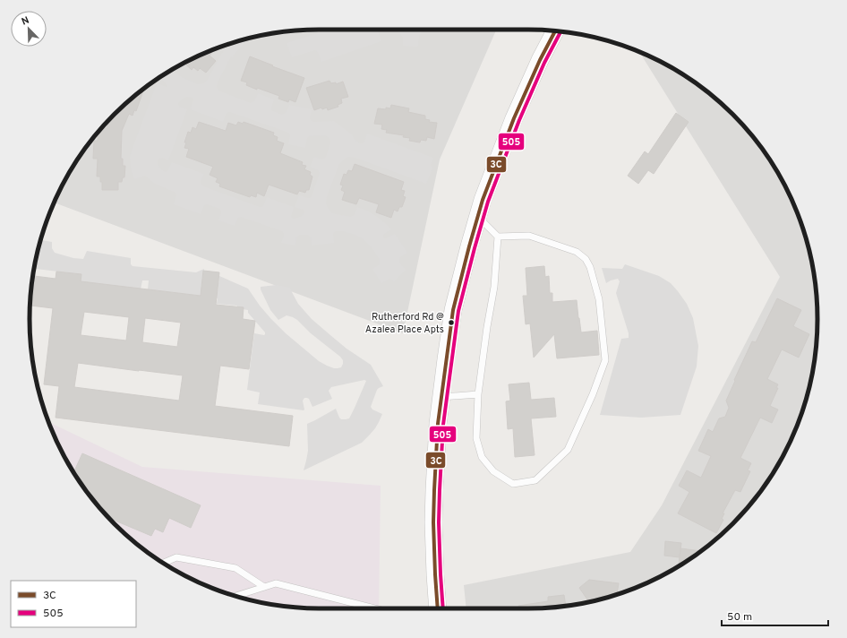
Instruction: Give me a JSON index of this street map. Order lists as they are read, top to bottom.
{
  "places": ["Rutherford Rd @ Azalea Place Apts"],
  "lines": ["transit line 3C", "transit line 505"],
  "legend": ["3C", "505"],
  "scale_bar": "50 m",
  "north": "top left"
}
